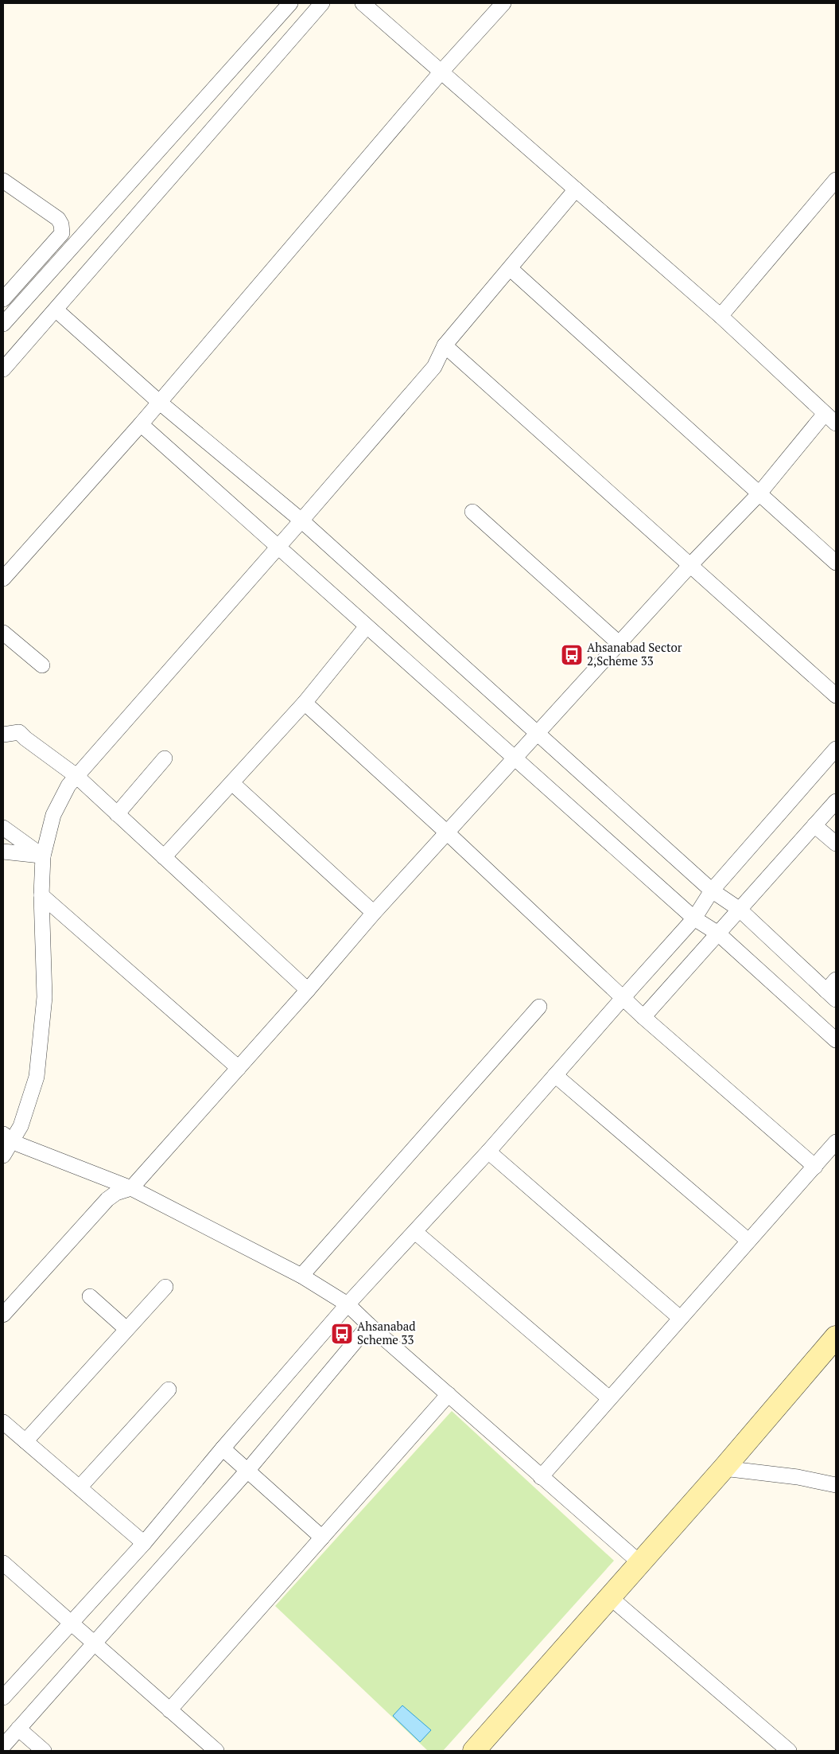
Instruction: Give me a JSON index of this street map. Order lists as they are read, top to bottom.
{
  "places": {
    "bus stop": ["Ahsanabad Sector 2,Scheme 33", "Ahsanabad Scheme 33"]
  }
}
